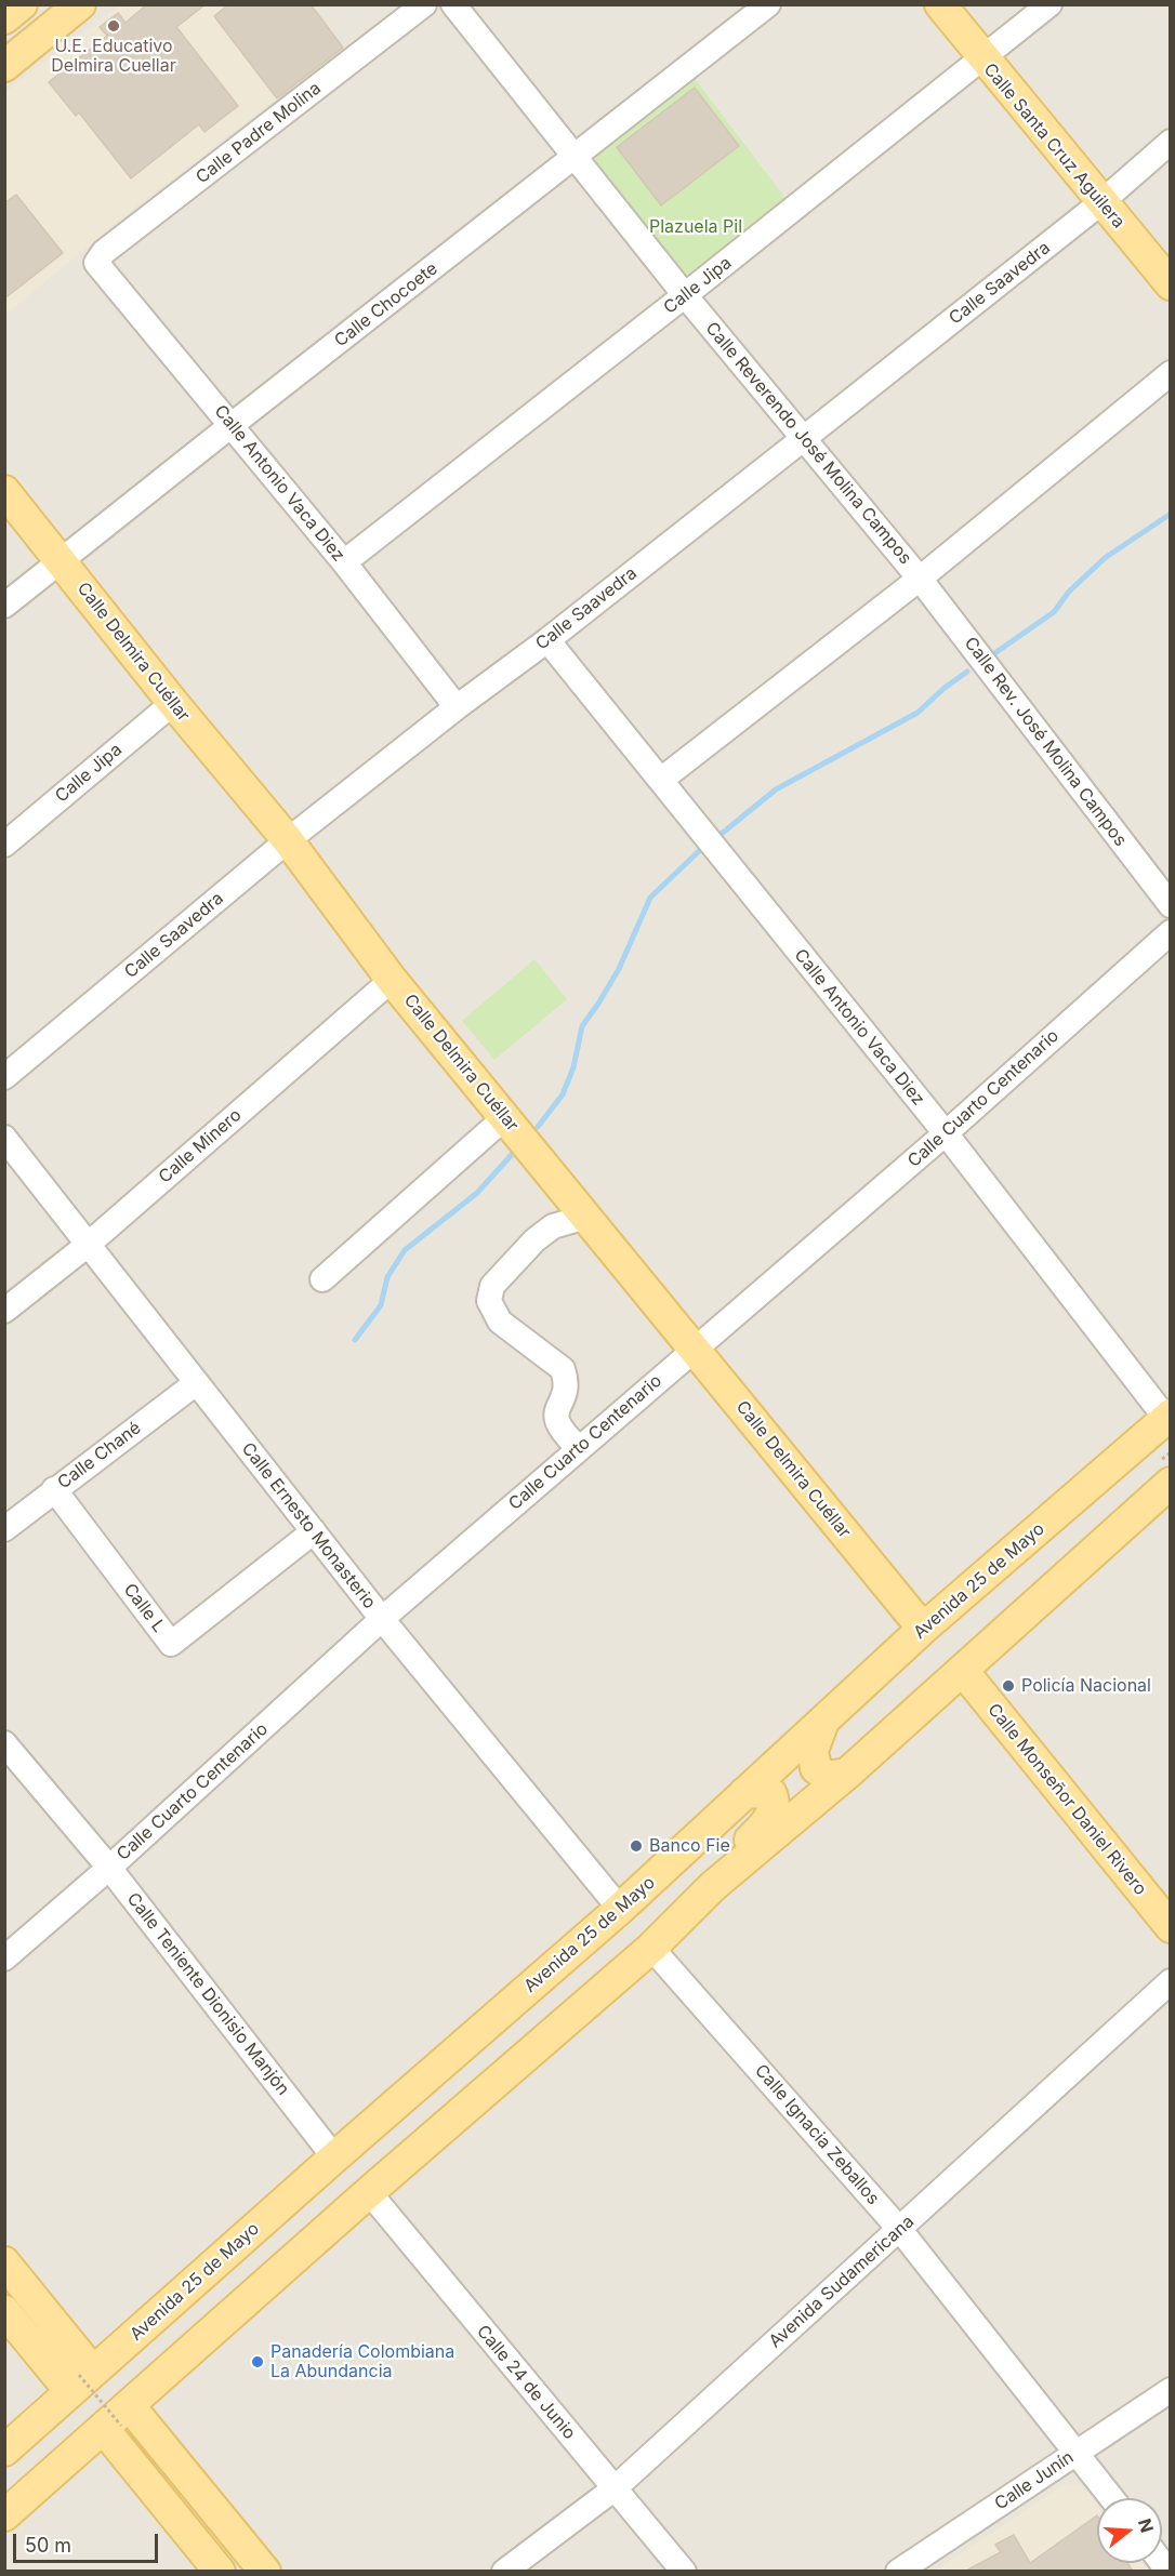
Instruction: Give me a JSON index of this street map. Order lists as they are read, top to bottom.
{
  "streets": {
    "main road": [
      "Calle Santa Cruz Aguilera",
      "Calle Delmira Cuéllar",
      "Avenida 25 de Mayo",
      "Calle Monseñor Daniel Rivero"
    ],
    "street": [
      "Calle Padre Molina",
      "Calle Saavedra",
      "Calle Jipa",
      "Calle Chocoete",
      "Calle Reverendo José Molina Campos",
      "Calle Antonio Vaca Diez",
      "Calle Rev. José Molina Campos",
      "Calle Cuarto Centenario",
      "Calle Minero",
      "Calle Chané",
      "Calle Ernesto Monasterio",
      "Calle L",
      "Calle Teniente Dionisio Manjón",
      "Calle Ignacia Zeballos",
      "Avenida Sudamericana",
      "Calle 24 de Junio",
      "Calle Junín"
    ]
  },
  "crossings": [
    ["Calle Padre Molina", "Calle Antonio Vaca Diez"],
    ["Calle Santa Cruz Aguilera", "Calle Saavedra"],
    ["Calle Santa Cruz Aguilera", "Calle Jipa"],
    ["Calle Saavedra", "Calle Reverendo José Molina Campos"],
    ["Calle Saavedra", "Calle Antonio Vaca Diez"],
    ["Calle Saavedra", "Calle Delmira Cuéllar"],
    ["Calle Jipa", "Calle Reverendo José Molina Campos"],
    ["Calle Jipa", "Calle Antonio Vaca Diez"],
    ["Calle Jipa", "Calle Delmira Cuéllar"],
    ["Calle Chocoete", "Calle Reverendo José Molina Campos"],
    ["Calle Chocoete", "Calle Antonio Vaca Diez"],
    ["Calle Chocoete", "Calle Delmira Cuéllar"],
    ["Calle Reverendo José Molina Campos", "Calle Rev. José Molina Campos"],
    ["Calle Antonio Vaca Diez", "Calle Cuarto Centenario"],
    ["Calle Antonio Vaca Diez", "Avenida 25 de Mayo"],
    ["Calle Delmira Cuéllar", "Calle Cuarto Centenario"],
    ["Calle Delmira Cuéllar", "Calle Minero"],
    ["Calle Delmira Cuéllar", "Avenida 25 de Mayo"],
    ["Calle Cuarto Centenario", "Calle Ernesto Monasterio"],
    ["Calle Cuarto Centenario", "Calle Teniente Dionisio Manjón"],
    ["Calle Minero", "Calle Ernesto Monasterio"],
    ["Calle Chané", "Calle Ernesto Monasterio"],
    ["Calle Chané", "Calle L"],
    ["Calle Ernesto Monasterio", "Avenida 25 de Mayo"],
    ["Calle Ernesto Monasterio", "Calle L"],
    ["Avenida 25 de Mayo", "Calle Teniente Dionisio Manjón"],
    ["Calle Ignacia Zeballos", "Avenida Sudamericana"],
    ["Calle Ignacia Zeballos", "Calle Junín"],
    ["Avenida Sudamericana", "Calle 24 de Junio"]
  ],
  "parks": ["Plazuela Pil"],
  "places": [
    "U.E. Educativo Delmira Cuellar",
    "Policía Nacional",
    "Banco Fie",
    "Panadería Colombiana La Abundancia"
  ],
  "scale_bar": "50 m",
  "north": "right"
}
